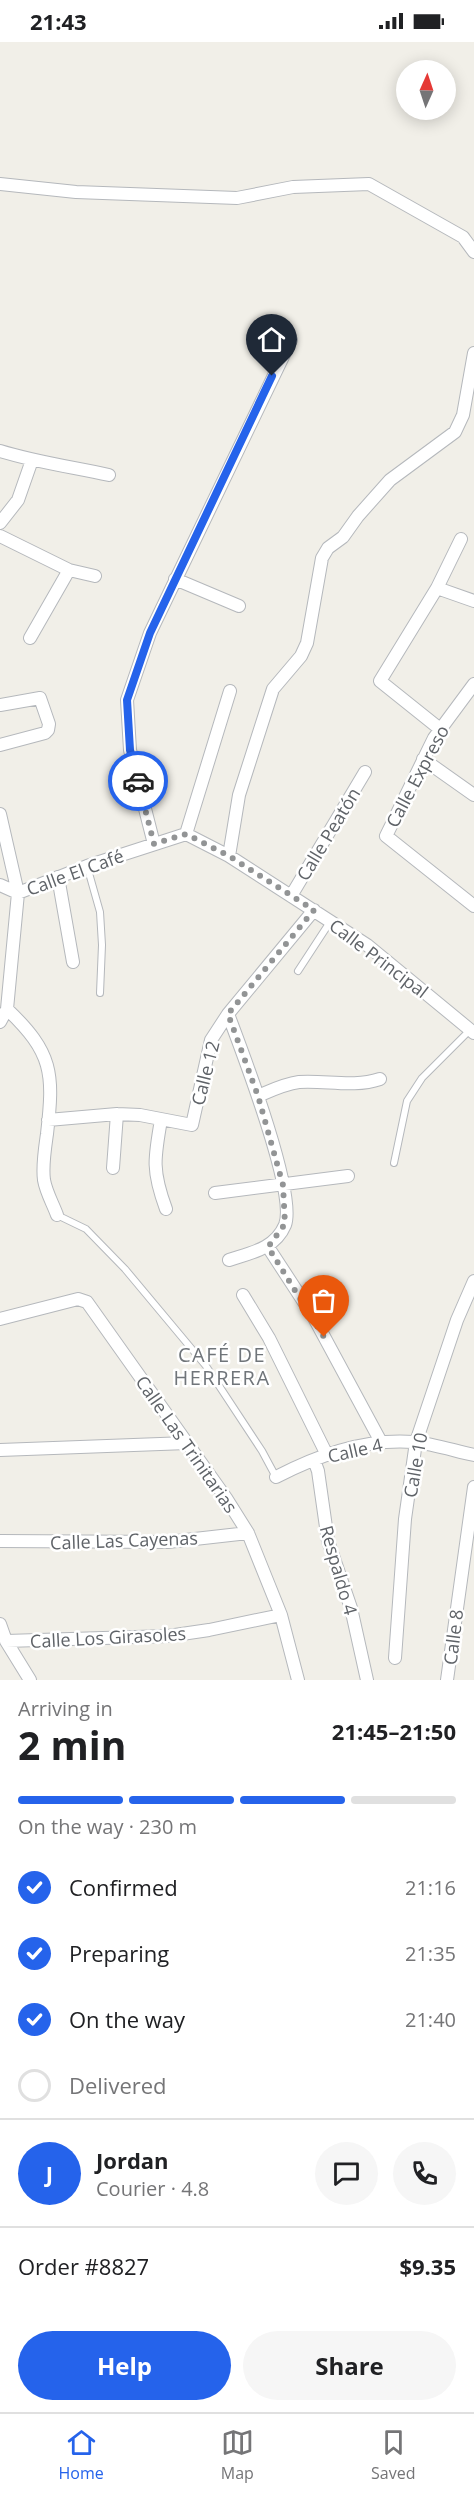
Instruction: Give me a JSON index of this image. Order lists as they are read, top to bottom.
{
  "streets": {
    "street": [
      "Calle Expreso",
      "Calle Peatón",
      "Calle El Café",
      "Calle Principal",
      "Calle 12",
      "Calle Las Trinitarias",
      "Calle 4",
      "Calle 10",
      "Calle Las Cayenas",
      "Respaldo 4",
      "Calle Los Girasoles",
      "Calle 8"
    ]
  },
  "crossings": [
    ["Calle Peatón", "Calle Principal"],
    ["Calle El Café", "Calle Principal"],
    ["Calle Principal", "Calle 12"],
    ["Calle Las Trinitarias", "Calle Las Cayenas"],
    ["Calle Las Trinitarias", "Calle Los Girasoles"],
    ["Calle 4", "Calle 10"],
    ["Calle 4", "Respaldo 4"]
  ],
  "districts": ["CAFÉ DE HERRERA"],
  "north": "top",
  "page": {
    "status": "21:43",
    "heading": ["2 min", "Arriving in", "21:45–21:50"],
    "panel": [
      "Jordan",
      "Courier · 4.8",
      "Order #8827",
      "$9.35"
    ],
    "bar": "On the way · 230 m",
    "list": [
      ["Confirmed", "21:16"],
      ["Preparing", "21:35"],
      ["On the way", "21:40"],
      "Delivered"
    ],
    "round": "J",
    "buttons": ["Help", "Share"],
    "tabs": ["Home", "Map", "Saved"]
  }
}
